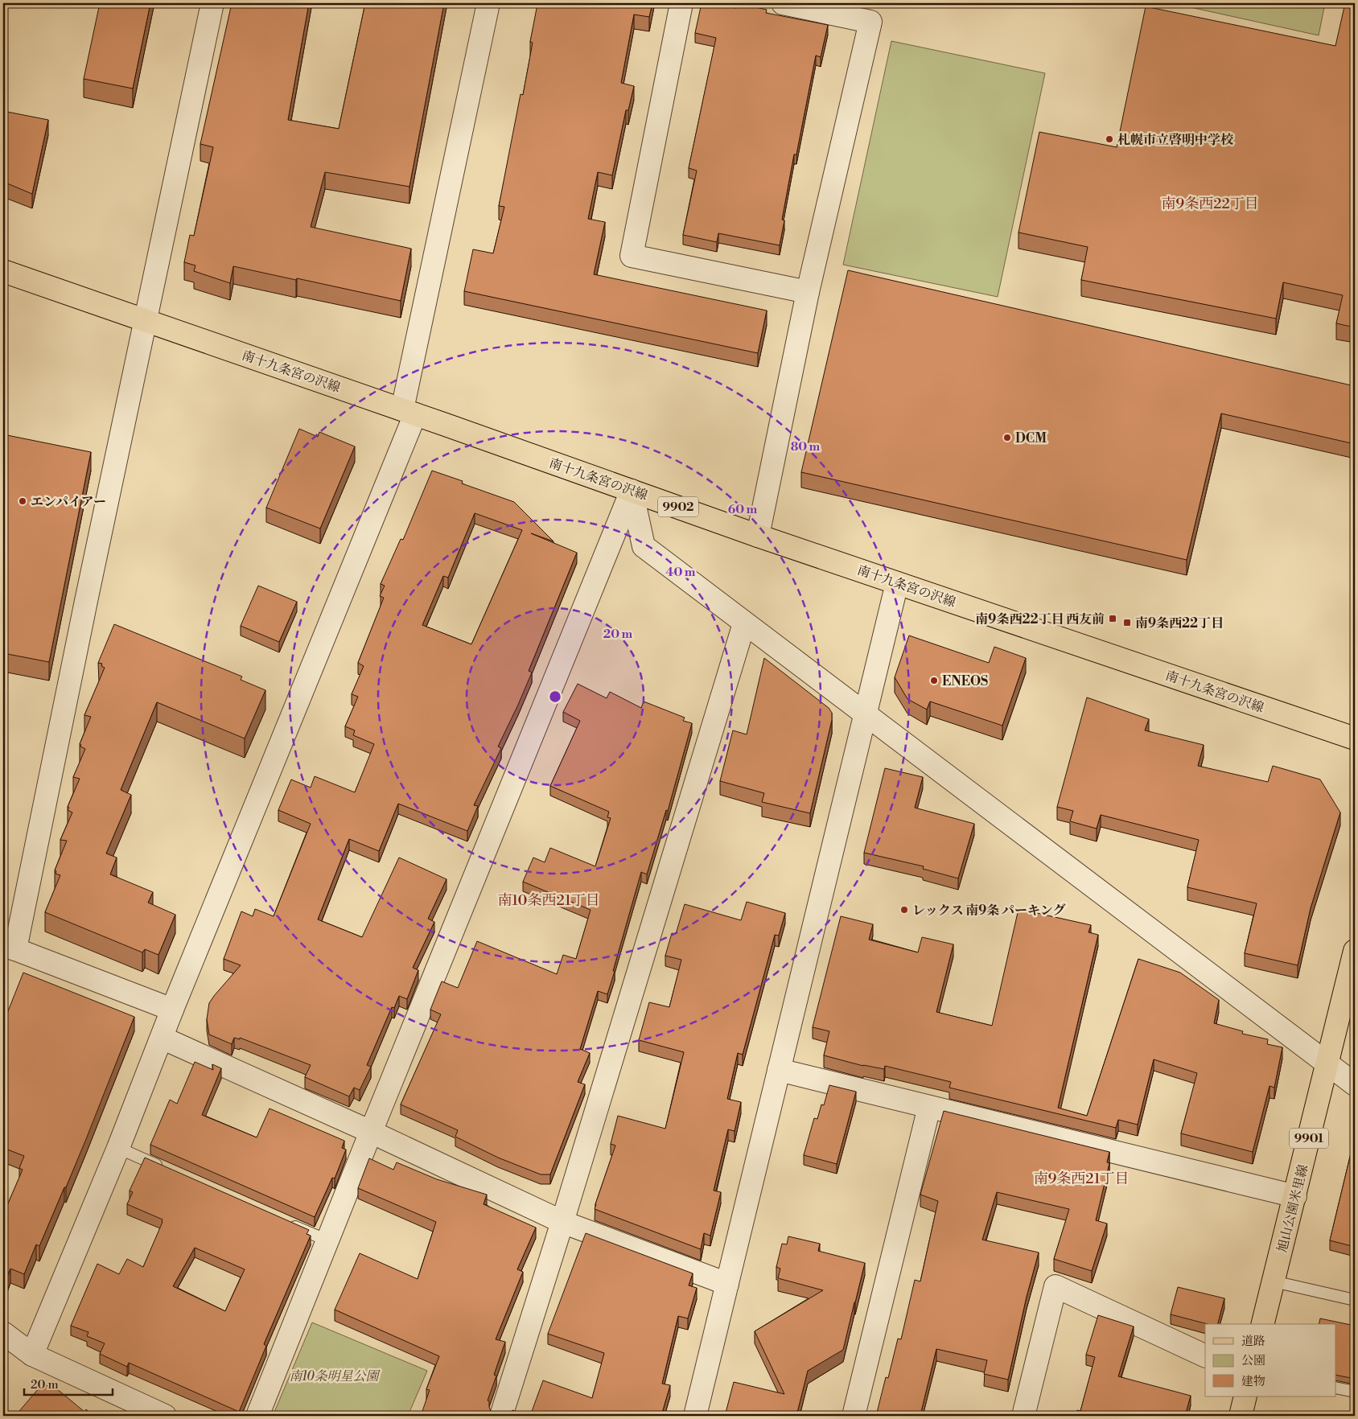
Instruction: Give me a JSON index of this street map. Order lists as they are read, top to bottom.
{
  "streets": {
    "main road": [
      "南十九条宮の沢線",
      "9902",
      "9901",
      "旭山公園米里線"
    ]
  },
  "districts": ["南9条西22丁目", "南10条西21丁目", "南9条西21丁目"],
  "parks": ["南10条明星公園"],
  "places": {
    "other": [
      "札幌市立啓明中学校",
      "DCM",
      "エンパイアー",
      "ENEOS",
      "レックス 南9条 パーキング"
    ],
    "transit": ["南9条西22丁目 西友前", "南9条西22丁目"]
  },
  "legend": ["道路", "公園", "建物"],
  "scale_bar": "20 m",
  "rings": [
    "80 m",
    "60 m",
    "40 m",
    "20 m"
  ]
}
